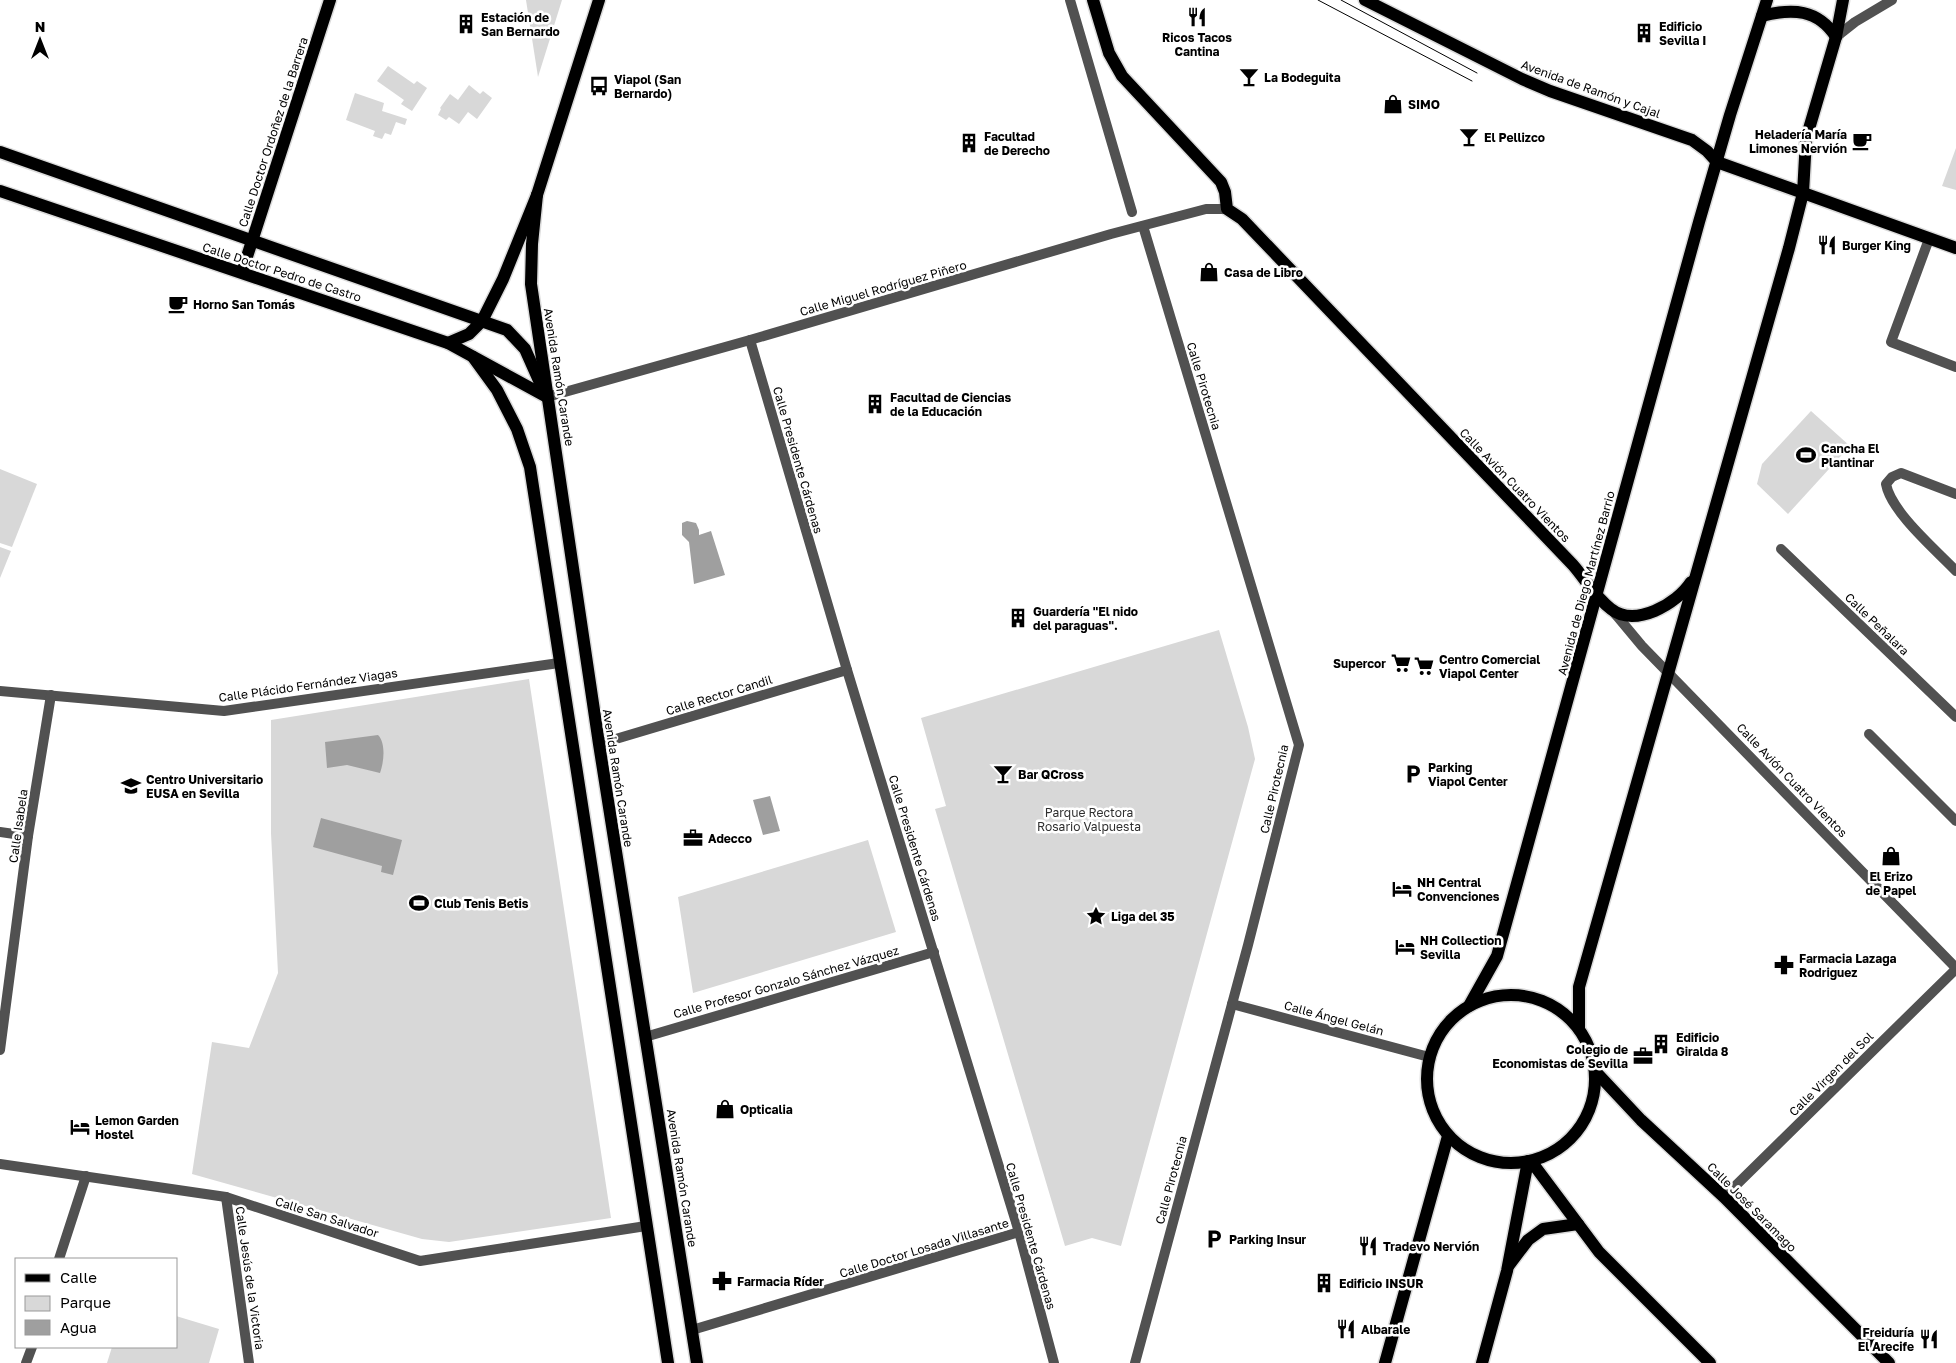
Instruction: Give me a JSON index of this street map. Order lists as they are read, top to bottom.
{
  "streets": {
    "main road": [
      "Avenida de Ramón y Cajal",
      "Calle Doctor Ordoñez de la Barrera",
      "Calle Doctor Pedro de Castro",
      "Avenida Ramón Carande",
      "Calle Avión Cuatro Vientos",
      "Avenida de Diego Martínez Barrio",
      "Calle José Saramago"
    ],
    "street": [
      "Calle Miguel Rodríguez Piñero",
      "Calle Pirotecnia",
      "Calle Presidente Cárdenas",
      "Calle Peñalara",
      "Calle Plácido Fernández Viagas",
      "Calle Rector Candil",
      "Calle Isabela",
      "Calle Profesor Gonzalo Sánchez Vázquez",
      "Calle Ángel Gelán",
      "Calle Virgen del Sol",
      "Calle San Salvador",
      "Calle Doctor Losada Villasante",
      "Calle Jesús de la Victoria"
    ]
  },
  "crossings": [
    ["Avenida de Ramón y Cajal", "Avenida de Diego Martínez Barrio"],
    ["Calle Doctor Ordoñez de la Barrera", "Calle Doctor Pedro de Castro"],
    ["Calle Doctor Pedro de Castro", "Calle Miguel Rodríguez Piñero"],
    ["Calle Doctor Pedro de Castro", "Avenida Ramón Carande"],
    ["Calle Miguel Rodríguez Piñero", "Avenida Ramón Carande"],
    ["Calle Miguel Rodríguez Piñero", "Calle Pirotecnia"],
    ["Calle Miguel Rodríguez Piñero", "Calle Presidente Cárdenas"],
    ["Calle Miguel Rodríguez Piñero", "Calle Avión Cuatro Vientos"],
    ["Avenida Ramón Carande", "Calle Rector Candil"],
    ["Avenida Ramón Carande", "Calle Profesor Gonzalo Sánchez Vázquez"],
    ["Avenida Ramón Carande", "Calle Doctor Losada Villasante"],
    ["Calle Pirotecnia", "Calle Ángel Gelán"],
    ["Calle Presidente Cárdenas", "Calle Rector Candil"],
    ["Calle Presidente Cárdenas", "Calle Profesor Gonzalo Sánchez Vázquez"],
    ["Calle Presidente Cárdenas", "Calle Doctor Losada Villasante"],
    ["Calle Avión Cuatro Vientos", "Avenida de Diego Martínez Barrio"],
    ["Calle Avión Cuatro Vientos", "Calle Virgen del Sol"],
    ["Avenida de Diego Martínez Barrio", "Calle Ángel Gelán"],
    ["Avenida de Diego Martínez Barrio", "Calle José Saramago"],
    ["Calle Plácido Fernández Viagas", "Calle Isabela"],
    ["Calle Ángel Gelán", "Calle José Saramago"],
    ["Calle Virgen del Sol", "Calle José Saramago"],
    ["Calle San Salvador", "Calle Jesús de la Victoria"]
  ],
  "parks": ["Parque Rectora Rosario Valpuesta"],
  "places": {
    "restaurant": [
      "Ricos Tacos Cantina",
      "Burger King",
      "Tradevo Nervión",
      "Albarale",
      "Freiduría El Arecife"
    ],
    "building": [
      "Estación de San Bernardo",
      "Edificio Sevilla I",
      "Facultad de Derecho",
      "Facultad de Ciencias de la Educación",
      "Guardería \"El nido del paraguas\".",
      "Edificio Giralda 8",
      "Edificio INSUR"
    ],
    "bar": ["La Bodeguita", "El Pellizco", "Bar QCross"],
    "bus stop": ["Viapol (San Bernardo)"],
    "shop": [
      "SIMO",
      "Casa de Libro",
      "El Erizo de Papel",
      "Opticalia"
    ],
    "cafe": ["Heladería María Limones Nervión", "Horno San Tomás"],
    "sports": ["Cancha El Plantinar", "Club Tenis Betis"],
    "supermarket": ["Supercor", "Centro Comercial Viapol Center"],
    "parking": ["Parking Viapol Center", "Parking Insur"],
    "school or university": ["Centro Universitario EUSA en Sevilla"],
    "office": ["Adecco", "Colegio de Economistas de Sevilla"],
    "hotel": ["NH Central Convenciones", "NH Collection Sevilla", "Lemon Garden Hostel"],
    "place": ["Liga del 35"],
    "pharmacy": ["Farmacia Lazaga Rodriguez", "Farmacia Ríder"]
  },
  "legend": ["Calle", "Parque", "Agua"],
  "north": "top"
}
